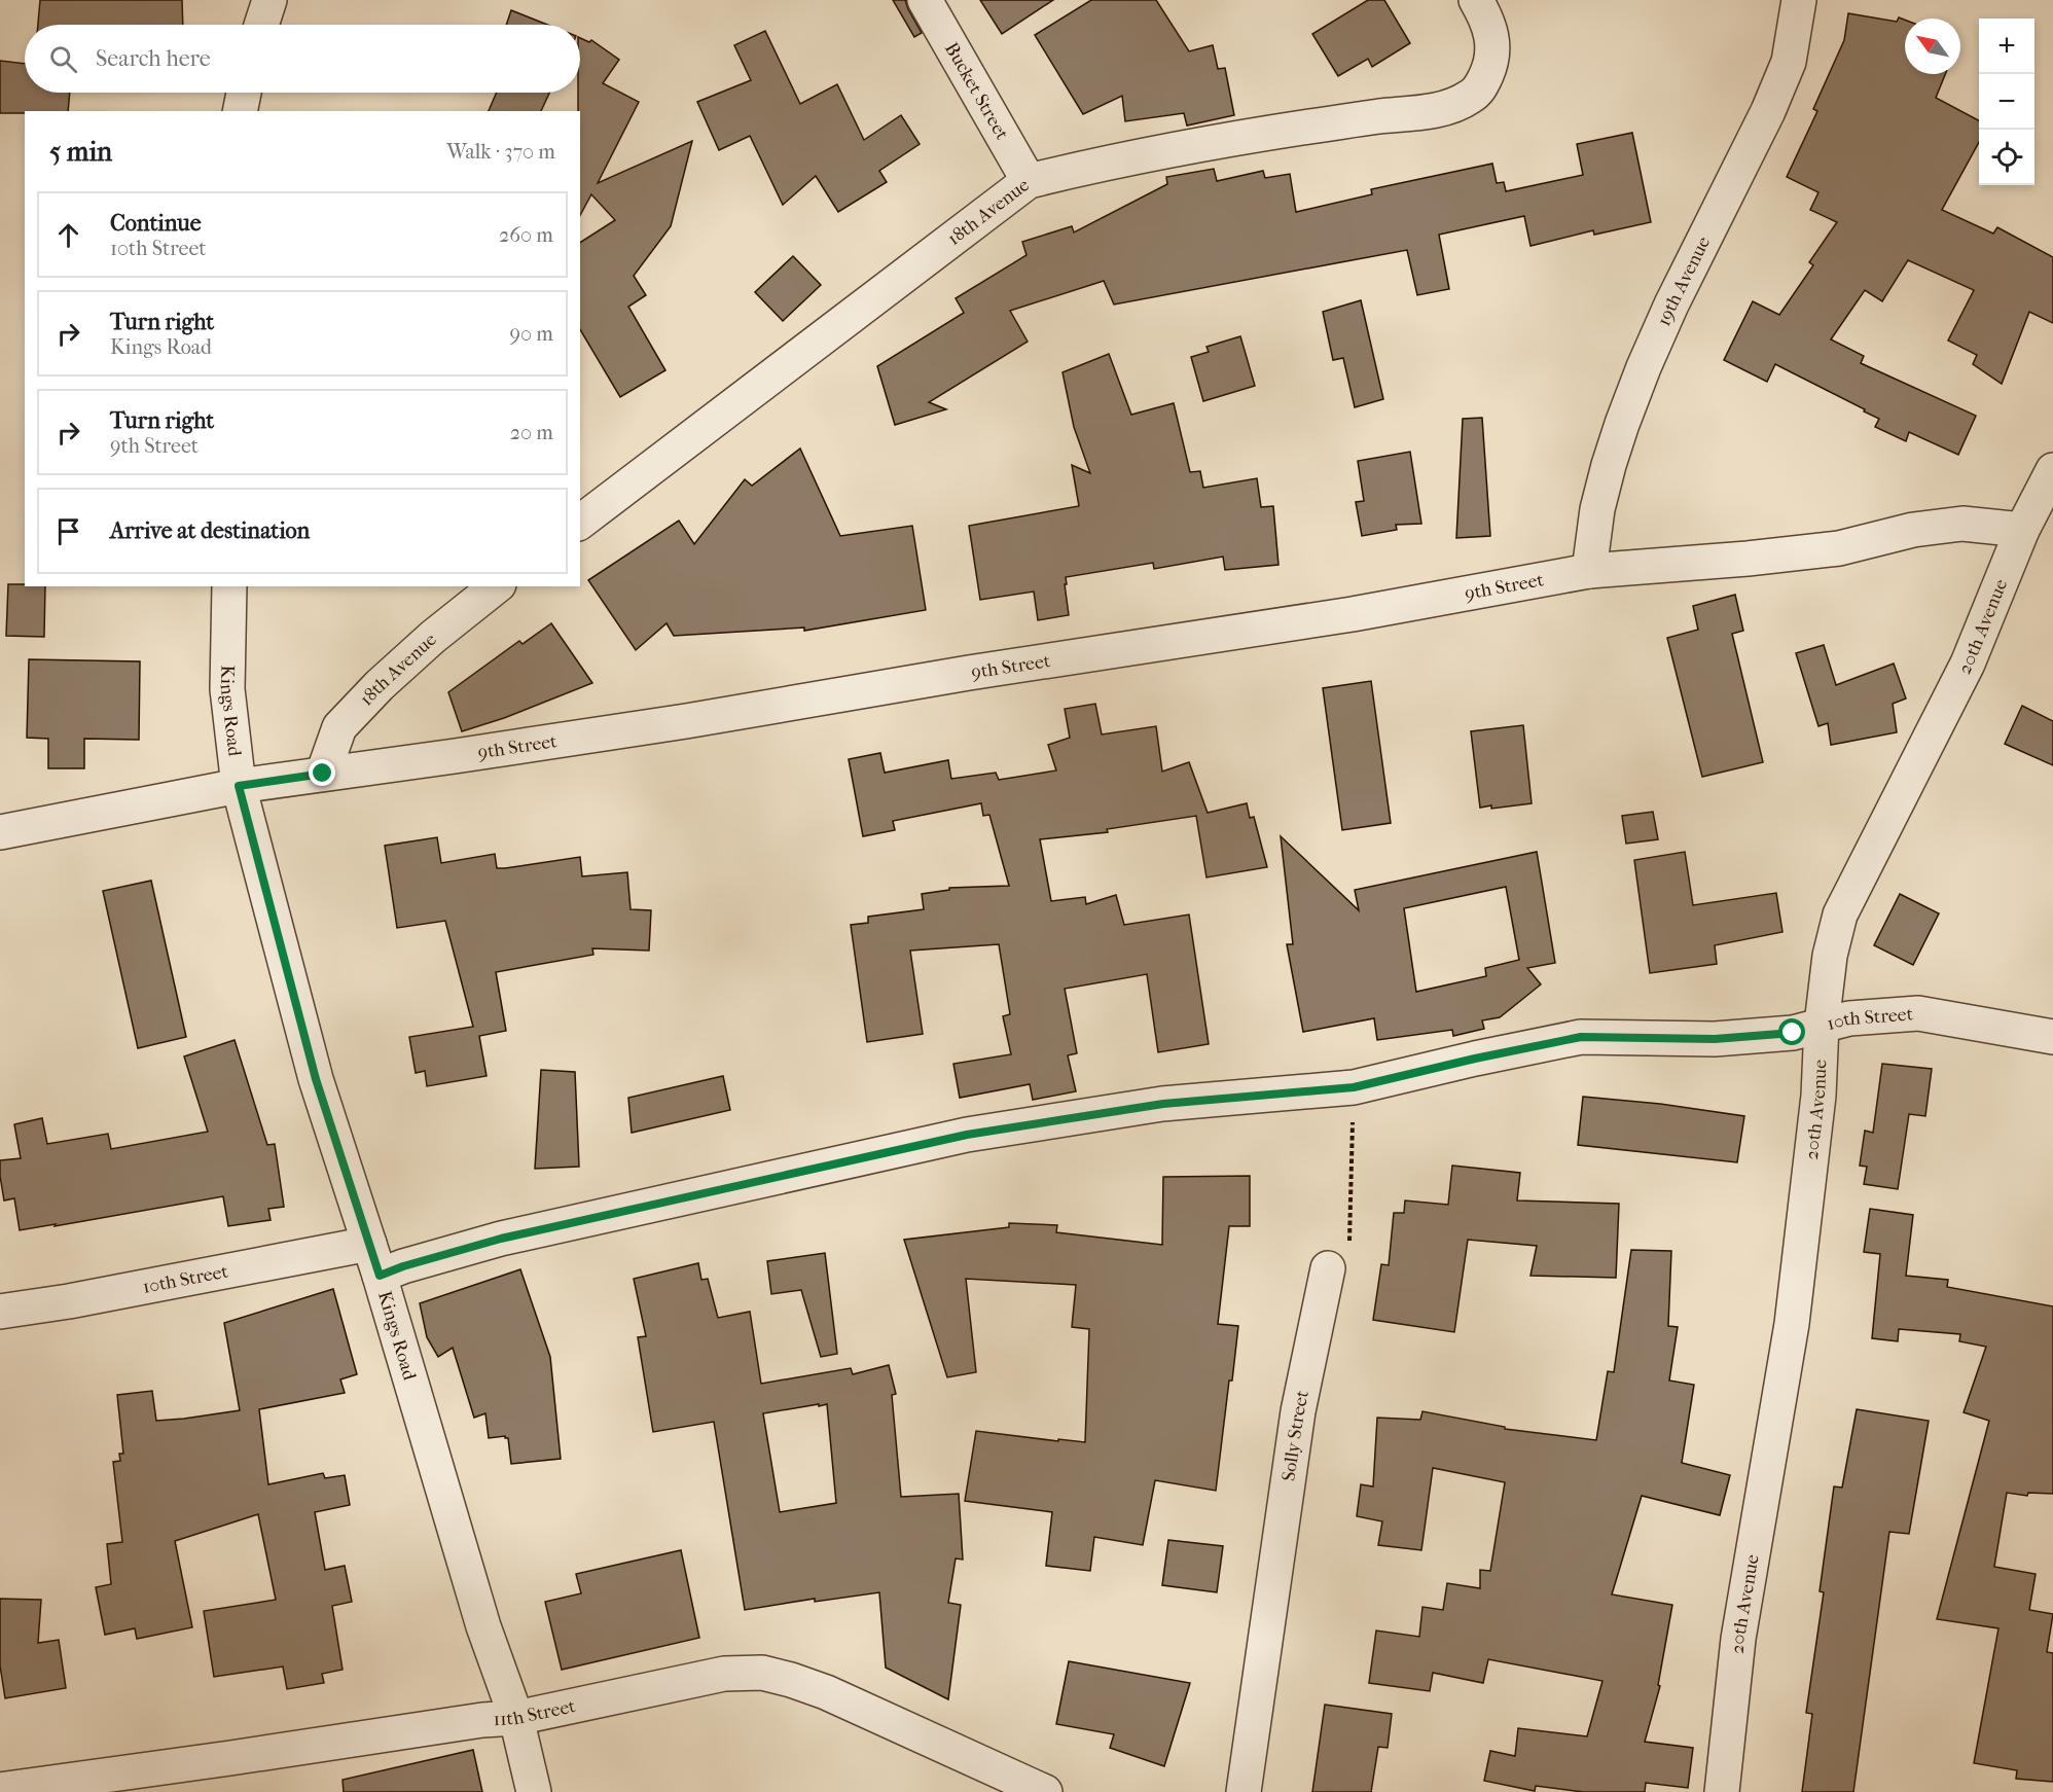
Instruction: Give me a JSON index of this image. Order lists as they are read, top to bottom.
{
  "streets": {
    "street": [
      "Bucket Street",
      "18th Avenue",
      "19th Avenue",
      "9th Street",
      "20th Avenue",
      "Kings Road",
      "10th Street",
      "Solly Street",
      "11th Street"
    ]
  },
  "crossings": [
    ["Bucket Street", "18th Avenue"],
    ["18th Avenue", "9th Street"],
    ["19th Avenue", "9th Street"],
    ["9th Street", "20th Avenue"],
    ["9th Street", "Kings Road"],
    ["20th Avenue", "10th Street"],
    ["Kings Road", "10th Street"],
    ["Kings Road", "11th Street"]
  ],
  "north": "top left",
  "page": {
    "map_buttons": ["+", "−"],
    "search": "Search here",
    "heading": ["5 min", "Walk · 370 m"],
    "list": [
      ["Continue", "10th Street", "260 m"],
      ["Turn right", "Kings Road", "90 m"],
      ["Turn right", "9th Street", "20 m"],
      "Arrive at destination"
    ]
  }
}
